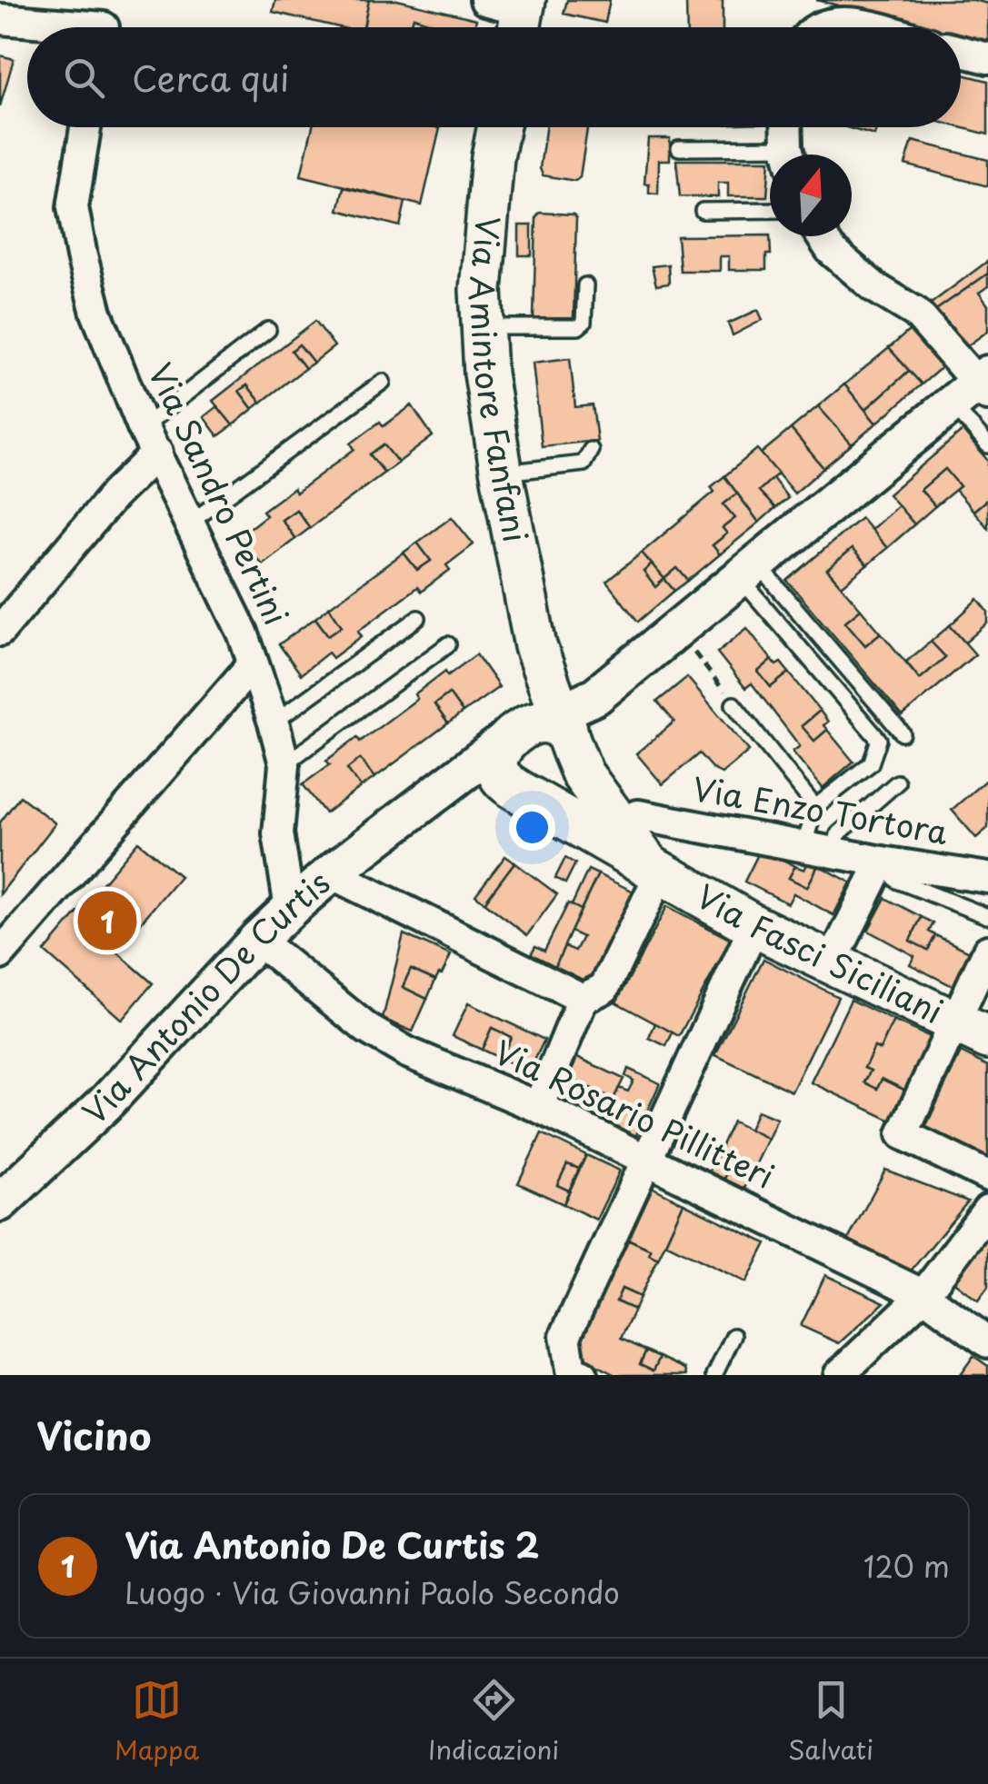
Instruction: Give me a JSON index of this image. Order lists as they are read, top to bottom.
{
  "streets": {
    "main road": ["Via Amintore Fanfani", "Via Fasci Siciliani"],
    "street": [
      "Via Sandro Pertini",
      "Via Enzo Tortora",
      "Via Antonio De Curtis",
      "Via Rosario Pillitteri"
    ]
  },
  "crossings": [
    ["Via Amintore Fanfani", "Via Fasci Siciliani"],
    ["Via Amintore Fanfani", "Via Antonio De Curtis"],
    ["Via Sandro Pertini", "Via Antonio De Curtis"],
    ["Via Antonio De Curtis", "Via Rosario Pillitteri"]
  ],
  "north": "top",
  "page": {
    "search": "Cerca qui",
    "pins": "1",
    "heading": "Vicino",
    "list": [
      {
        "mark": "1",
        "name": "Via Antonio De Curtis 2",
        "note": "Luogo · Via Giovanni Paolo Secondo",
        "value": "120 m"
      }
    ],
    "nav": ["Mappa", "Indicazioni", "Salvati"]
  }
}
